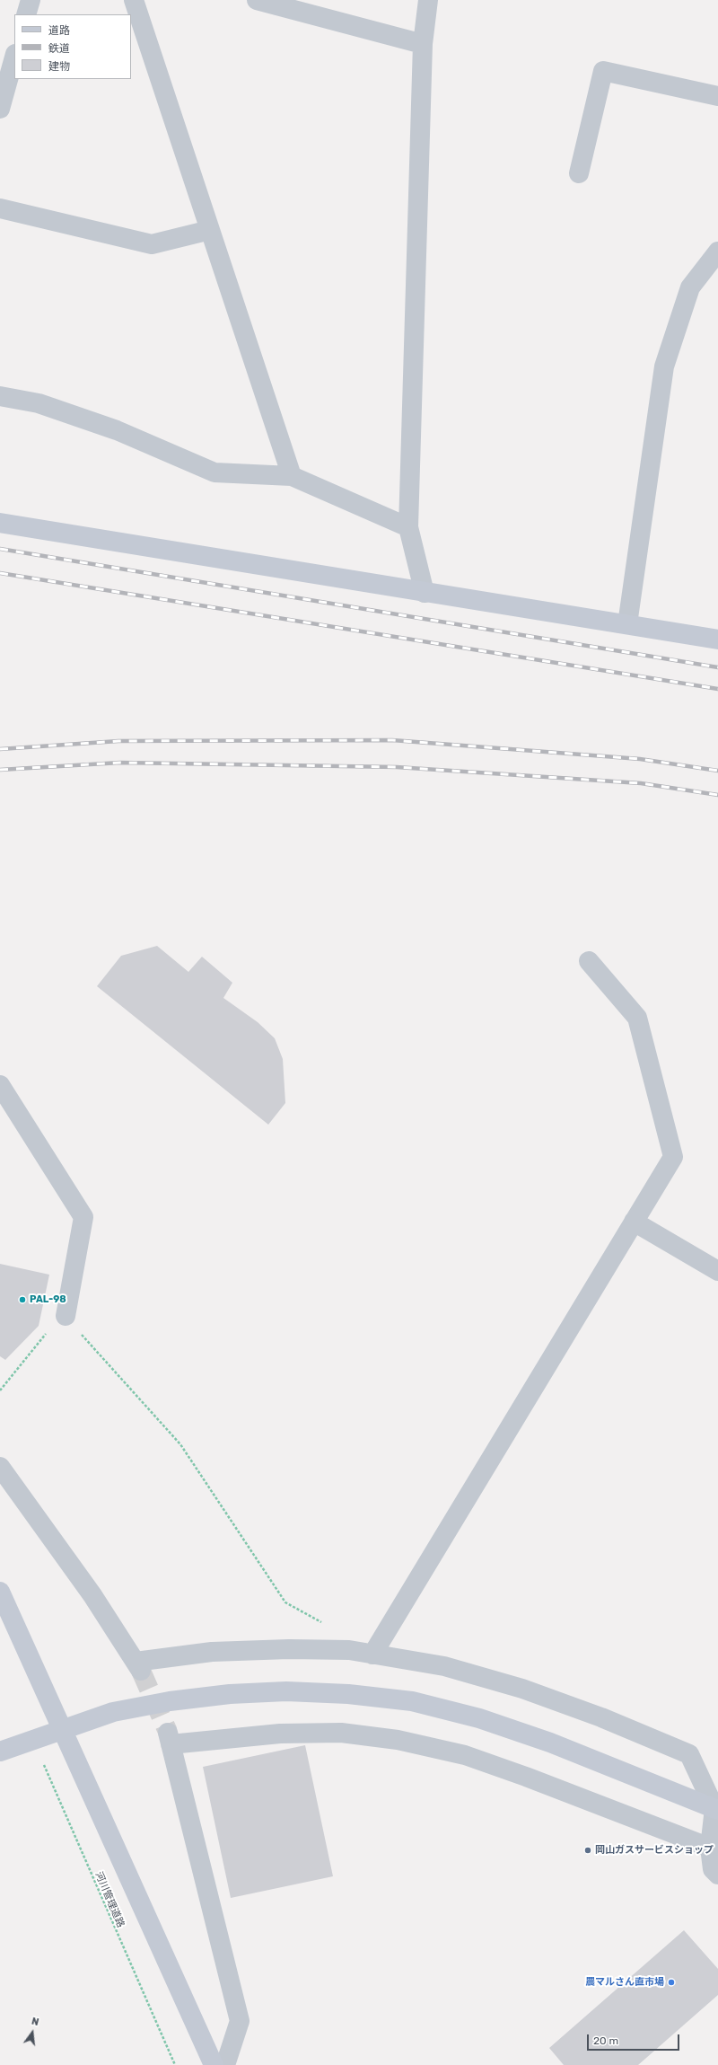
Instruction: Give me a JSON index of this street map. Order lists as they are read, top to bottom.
{
  "streets": {
    "path": ["河川管理道路"]
  },
  "places": ["PAL-98", "岡山ガスサービスショップ", "農マルさん直市場"],
  "legend": ["道路", "鉄道", "建物"],
  "scale_bar": "20 m",
  "north": "top"
}
